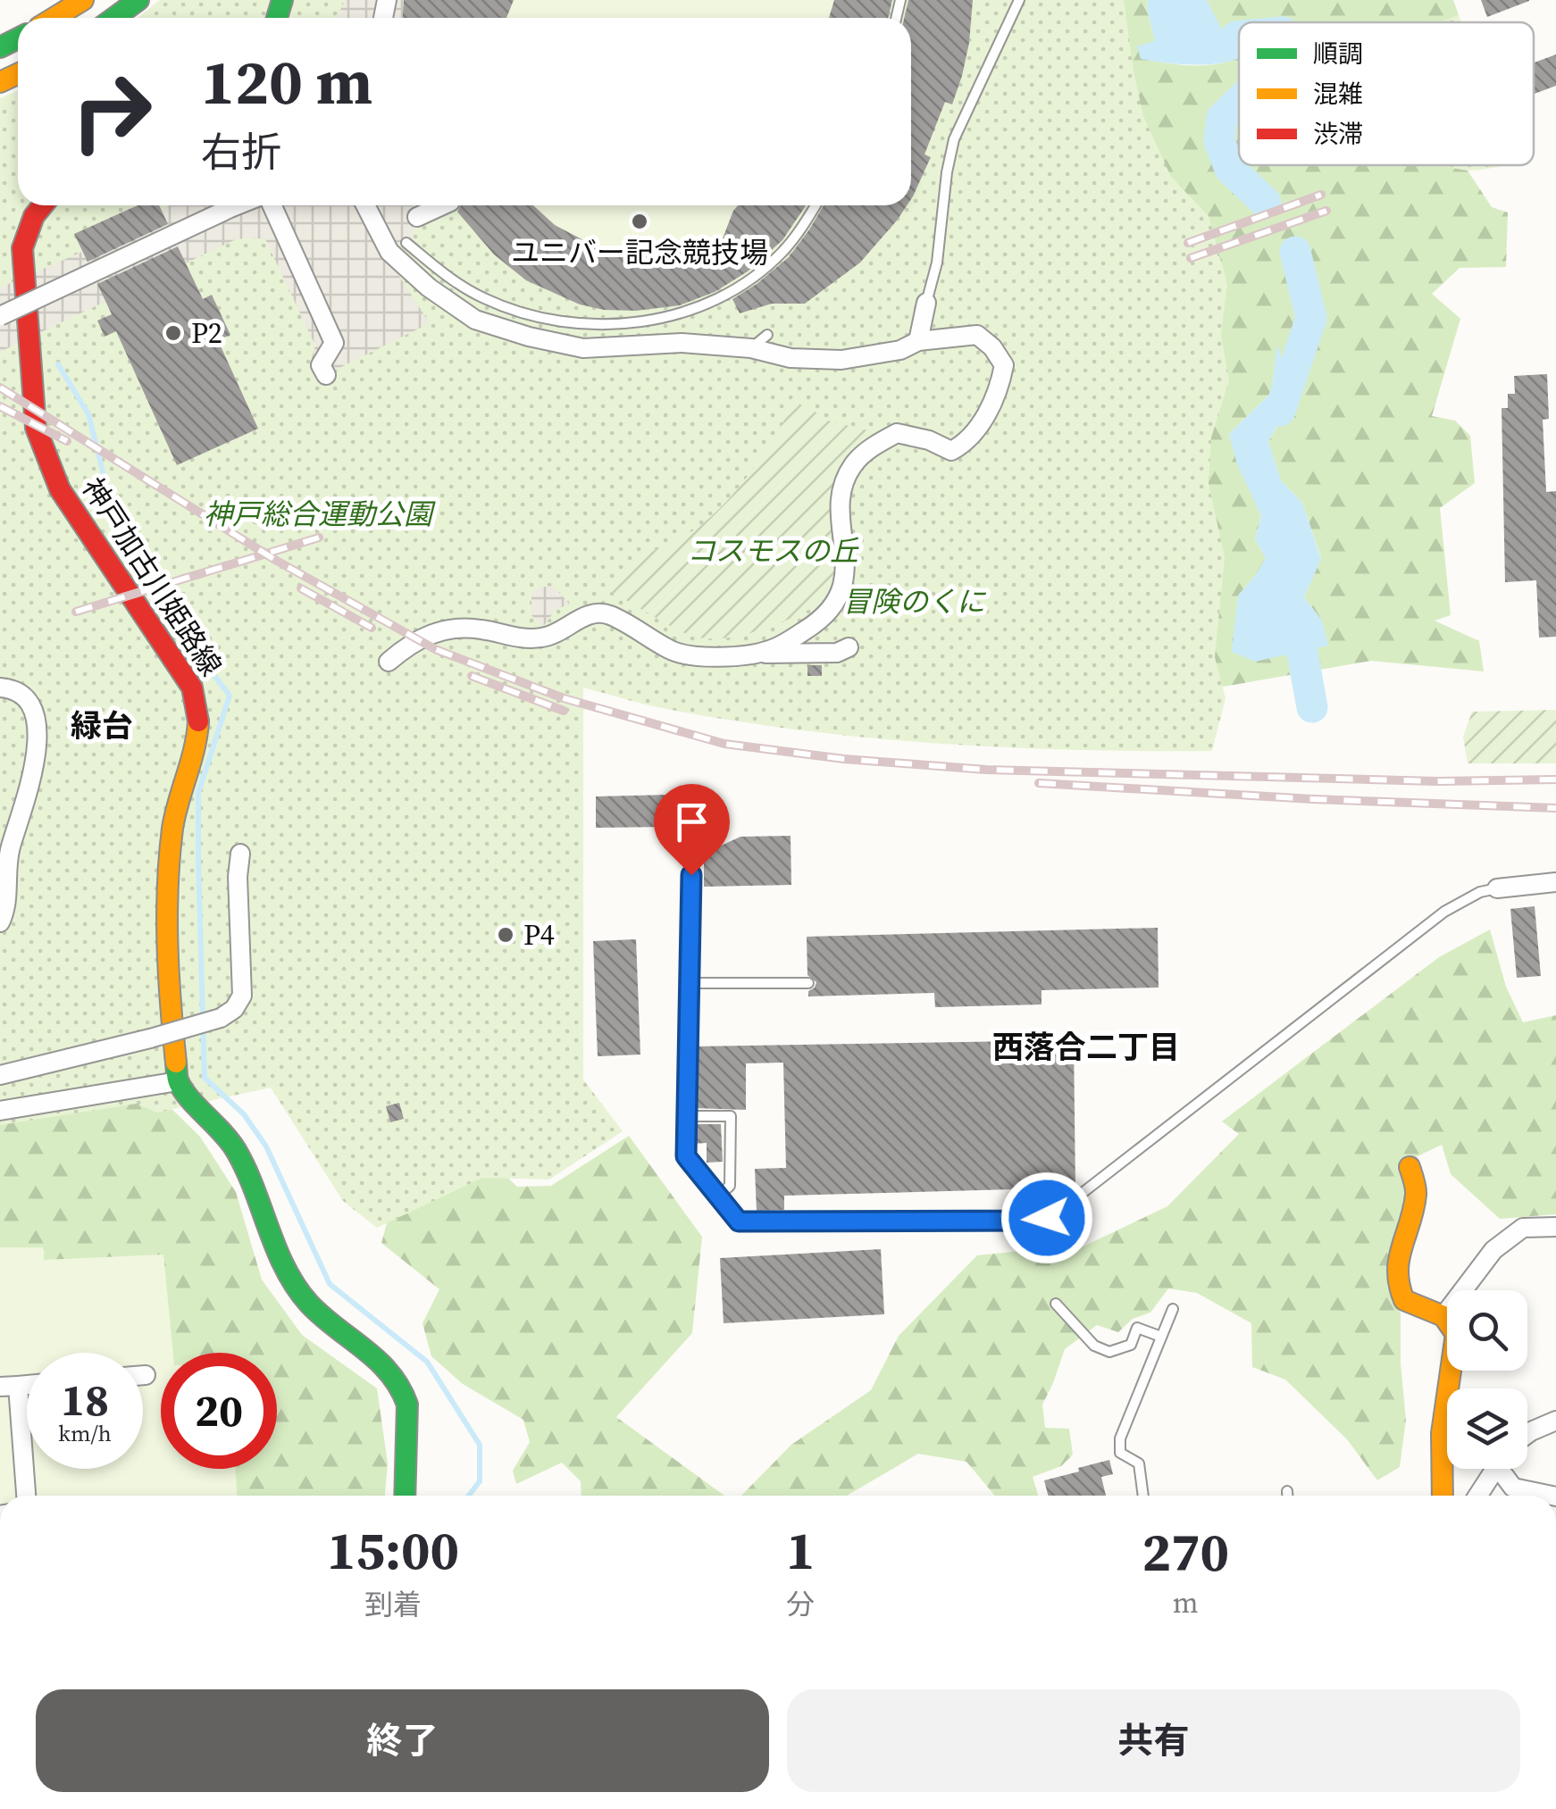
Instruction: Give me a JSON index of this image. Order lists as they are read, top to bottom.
{
  "streets": {
    "main road": ["神戸加古川姫路線"]
  },
  "districts": ["緑台", "西落合二丁目"],
  "parks": ["神戸総合運動公園", "コスモスの丘", "冒険のくに"],
  "places": ["ユニバー記念競技場", "P2", "P4"],
  "legend": ["順調", "混雑", "渋滞"],
  "page": {
    "turn": ["120 m", "右折"],
    "speed": "18 km/h",
    "limit": "20",
    "eta": [
      "15:00",
      "到着",
      "1",
      "分",
      "270",
      "m"
    ],
    "buttons": ["終了", "共有"]
  }
}
